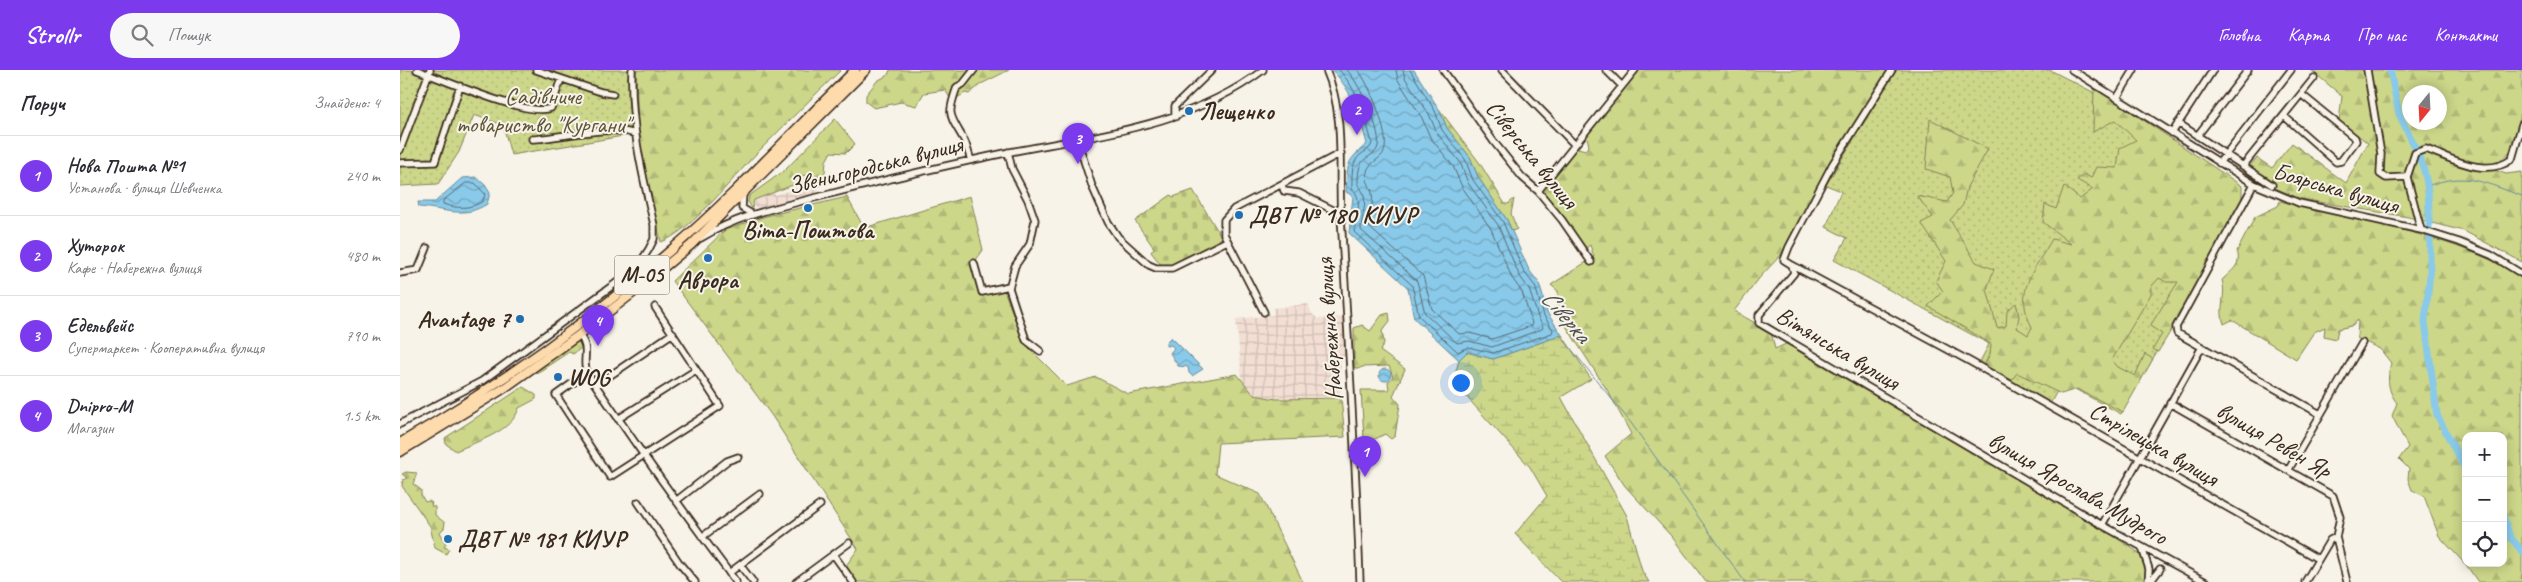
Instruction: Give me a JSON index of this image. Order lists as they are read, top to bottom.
{
  "streets": {
    "highway": ["М-05"],
    "street": [
      "Сіверська вулиця",
      "Звенигородська вулиця",
      "Боярська вулиця",
      "Набережна вулиця",
      "Вітянська вулиця",
      "вулиця Ревен Яр",
      "Стрілецька вулиця",
      "вулиця Ярослава Мудрого"
    ]
  },
  "crossings": [
    ["Звенигородська вулиця", "М-05"],
    ["Вітянська вулиця", "Стрілецька вулиця"],
    ["Вітянська вулиця", "вулиця Ярослава Мудрого"]
  ],
  "water": ["Сіверка"],
  "parks": ["Садівниче товариство \"Кургани\""],
  "places": [
    "Лещенко",
    "Віта-Поштова",
    "ДВТ № 180 КИУР",
    "Аврора",
    "Avantage 7",
    "WOG",
    "ДВТ № 181 КИУР"
  ],
  "north": "bottom",
  "page": {
    "header": "Strollr",
    "search": "Пошук",
    "nav": [
      "Головна",
      "Карта",
      "Про нас",
      "Контакти"
    ],
    "heading": ["Поруч", "Знайдено: 4"],
    "pins": [
      "2",
      "3",
      "4",
      "1"
    ],
    "list": [
      {
        "mark": "1",
        "name": "Нова Пошта №1",
        "note": "Установа · вулиця Шевченка",
        "value": "240 m"
      },
      {
        "mark": "2",
        "name": "Хуторок",
        "note": "Кафе · Набережна вулиця",
        "value": "480 m"
      },
      {
        "mark": "3",
        "name": "Едельвейс",
        "note": "Супермаркет · Кооперативна вулиця",
        "value": "790 m"
      },
      {
        "mark": "4",
        "name": "Dnipro-M",
        "note": "Магазин",
        "value": "1.5 km"
      }
    ],
    "map_buttons": ["+", "−"]
  }
}
